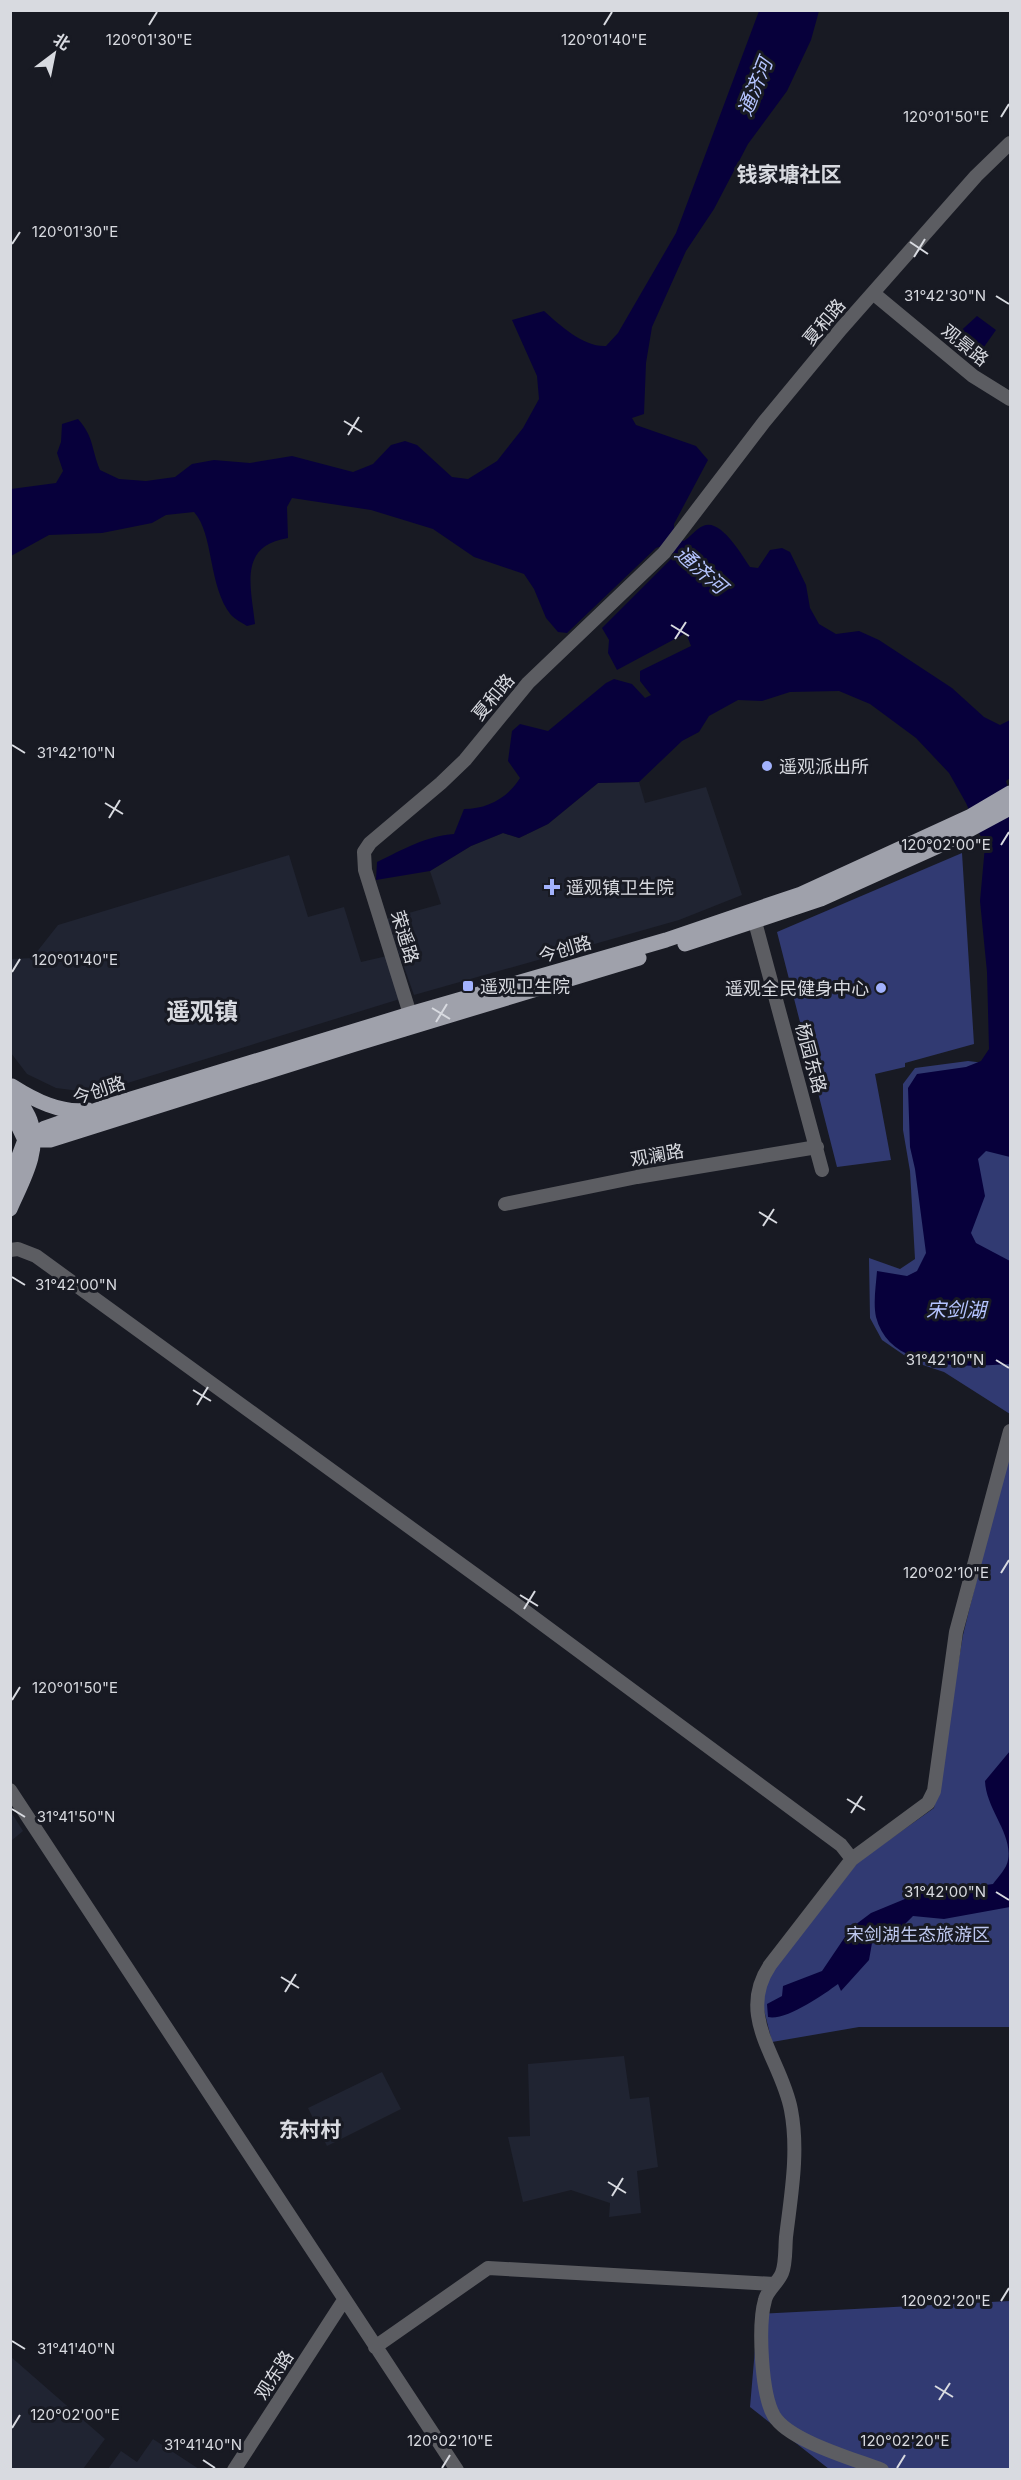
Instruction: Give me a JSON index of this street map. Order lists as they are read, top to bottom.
{
  "streets": {
    "main road": ["今创路"],
    "street": [
      "夏和路",
      "观景路",
      "荣遥路",
      "杨园东路",
      "观澜路",
      "观东路"
    ]
  },
  "crossings": [
    ["夏和路", "观景路"],
    ["夏和路", "荣遥路"],
    ["荣遥路", "今创路"],
    ["今创路", "杨园东路"],
    ["杨园东路", "观澜路"]
  ],
  "districts": ["钱家塘社区", "遥观镇", "东村村"],
  "water": ["通济河", "宋剑湖"],
  "parks": ["宋剑湖生态旅游区"],
  "places": {
    "other": ["遥观派出所", "遥观全民健身中心"],
    "health": ["遥观镇卫生院"],
    "transit": ["遥观卫生院"]
  },
  "north": "top right",
  "coordinates": [
    "120°01'30\"E",
    "120°01'40\"E",
    "120°01'50\"E",
    "31°42'30\"N",
    "31°42'10\"N",
    "120°02'00\"E",
    "31°42'00\"N",
    "120°02'10\"E",
    "31°41'50\"N",
    "120°02'20\"E",
    "31°41'40\"N"
  ]
}
